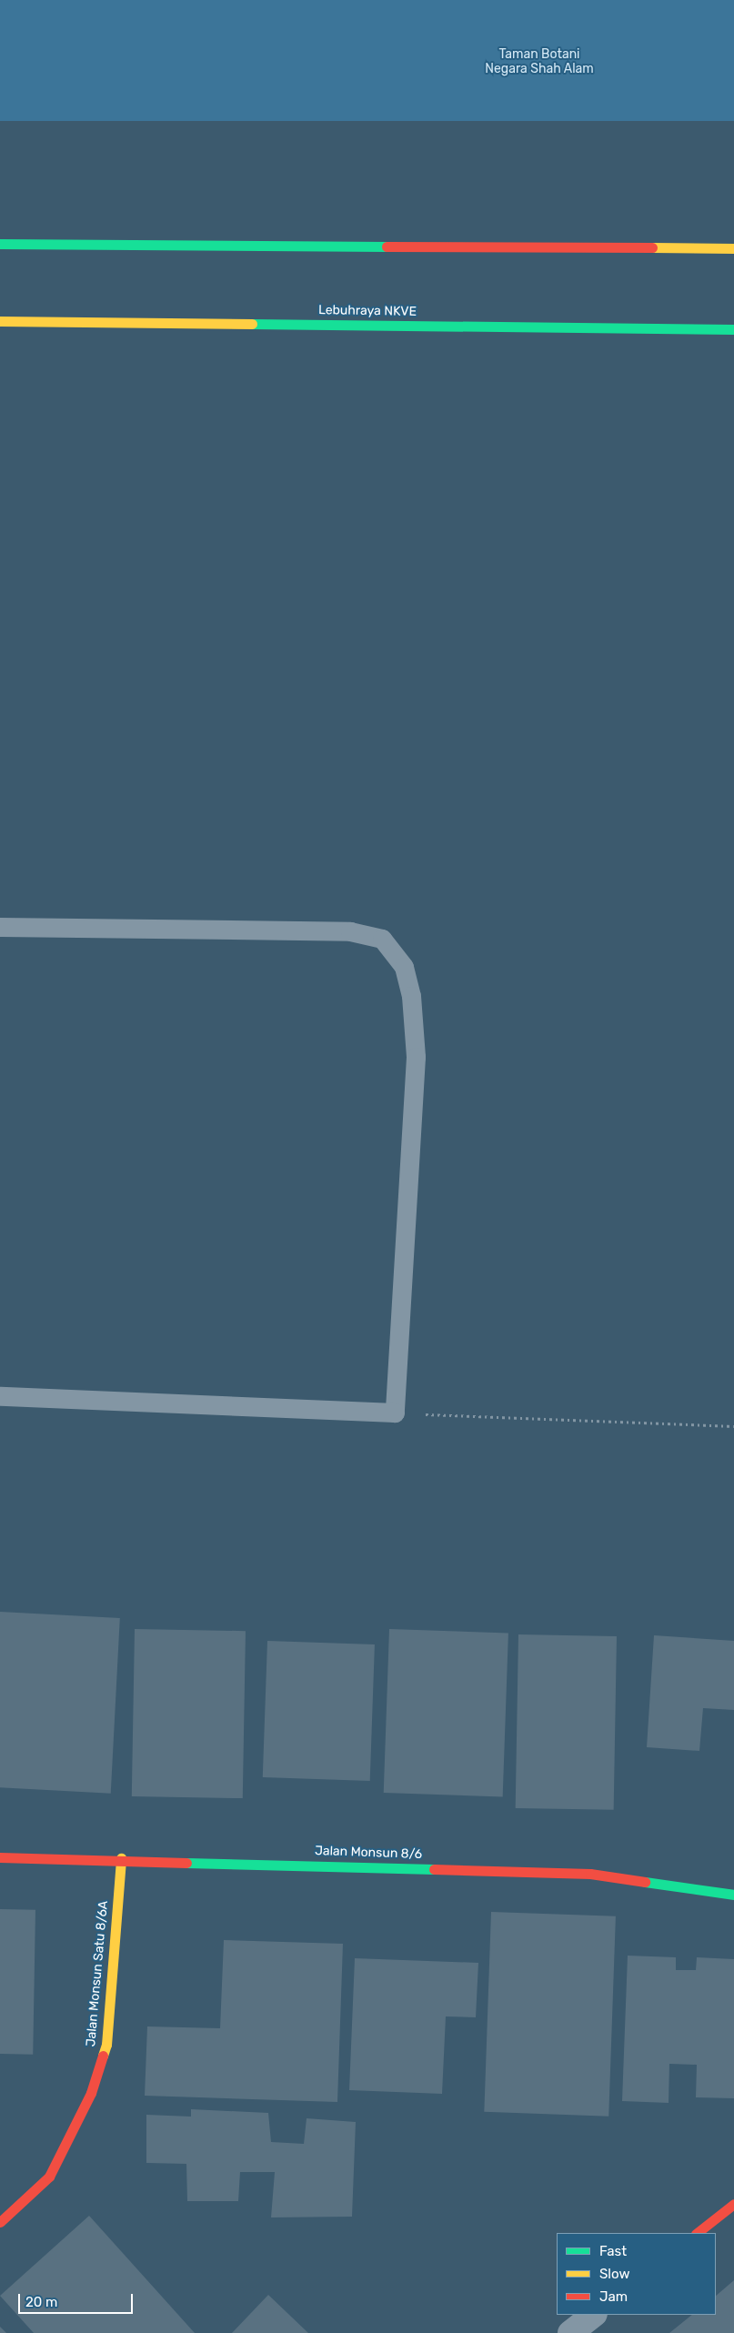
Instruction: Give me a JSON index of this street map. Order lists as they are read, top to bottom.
{
  "streets": {
    "main road": ["Lebuhraya NKVE", "Jalan Monsun 8/6", "Jalan Monsun Satu 8/6A"]
  },
  "crossings": [
    ["Jalan Monsun 8/6", "Jalan Monsun Satu 8/6A"]
  ],
  "parks": ["Taman Botani Negara Shah Alam"],
  "legend": ["Fast", "Slow", "Jam"],
  "scale_bar": "20 m"
}
